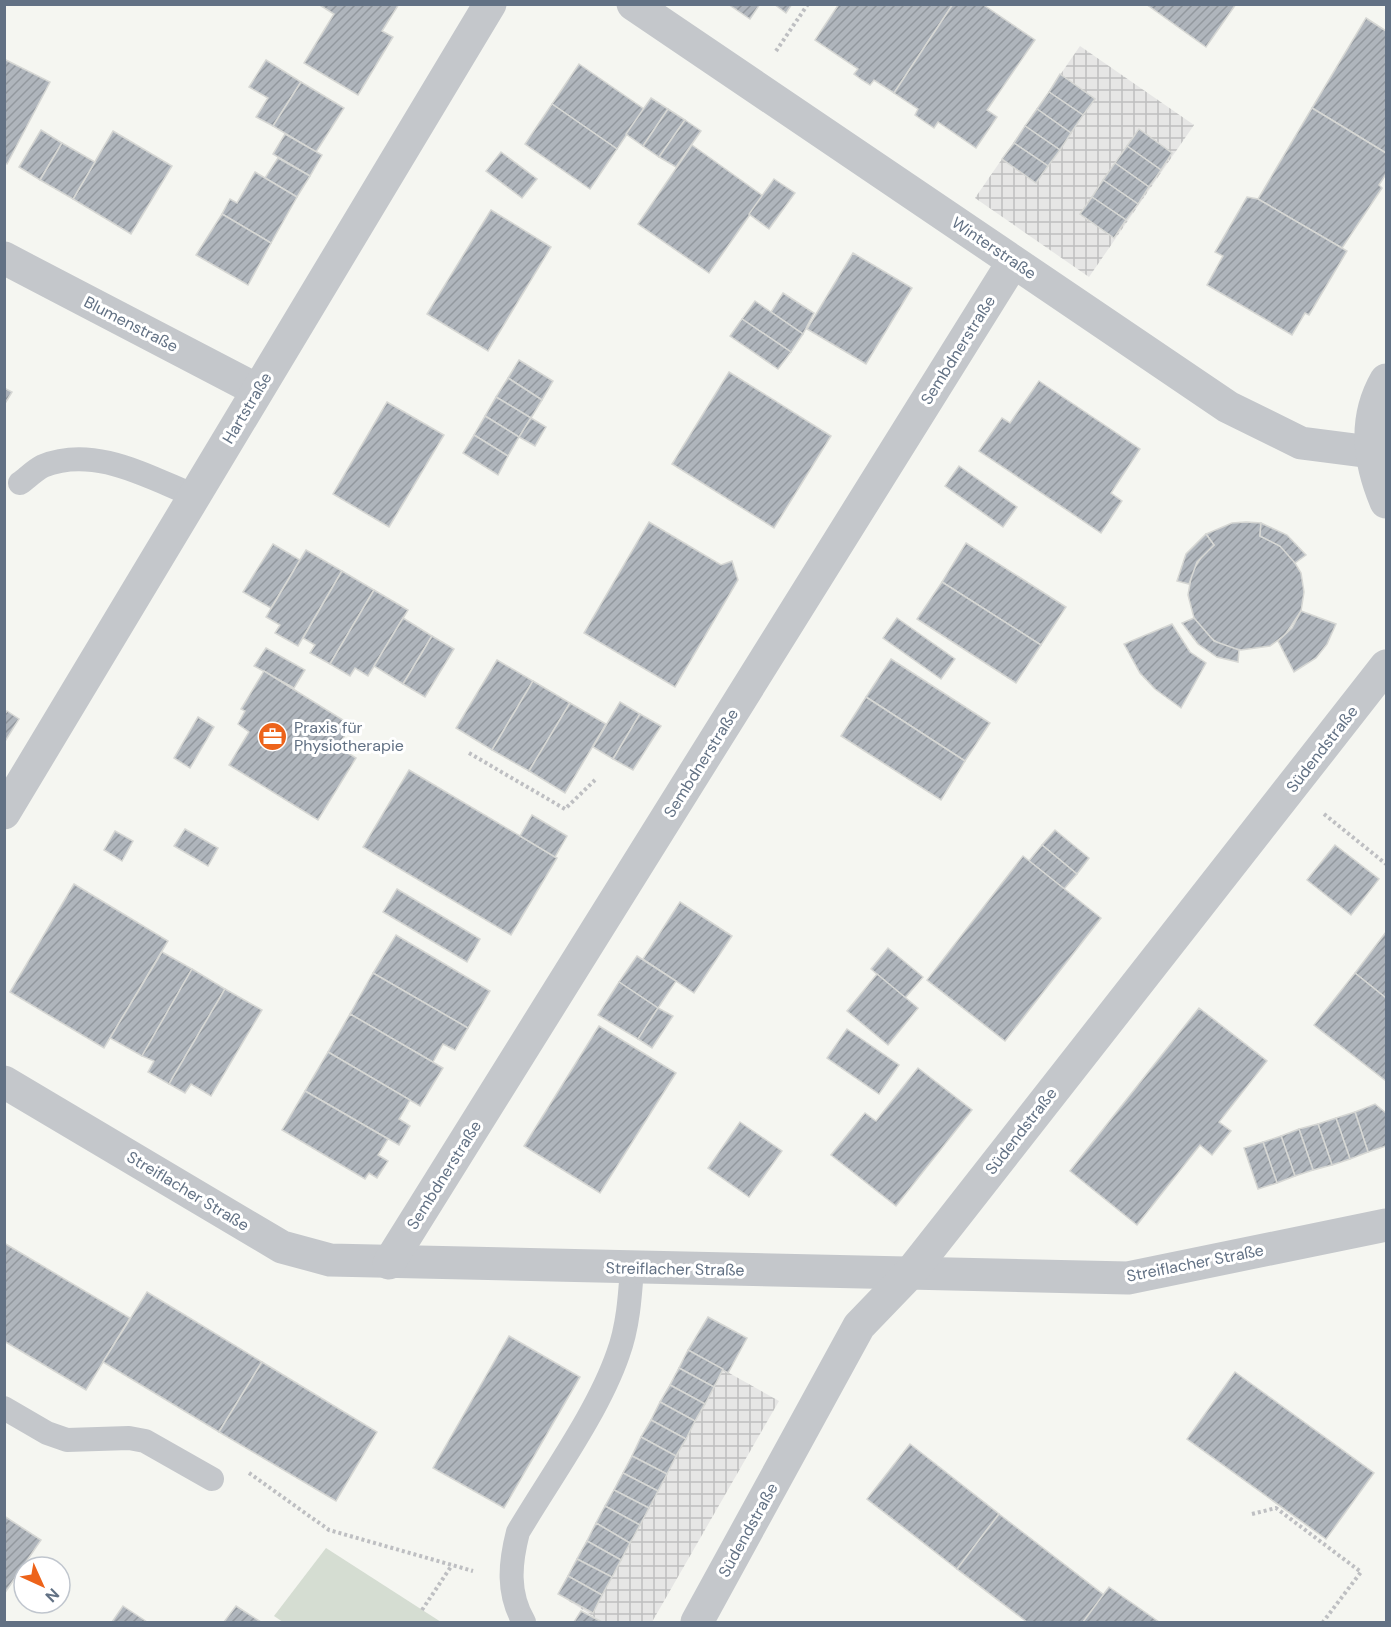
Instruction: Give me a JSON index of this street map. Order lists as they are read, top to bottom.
{
  "streets": {
    "street": [
      "Winterstraße",
      "Blumenstraße",
      "Sembdnerstraße",
      "Hartstraße",
      "Südendstraße",
      "Streiflacher Straße"
    ]
  },
  "crossings": [
    ["Winterstraße", "Sembdnerstraße"],
    ["Blumenstraße", "Hartstraße"],
    ["Sembdnerstraße", "Streiflacher Straße"],
    ["Südendstraße", "Streiflacher Straße"]
  ],
  "places": {
    "office": ["Praxis für Physiotherapie"]
  },
  "north": "bottom right"
}
